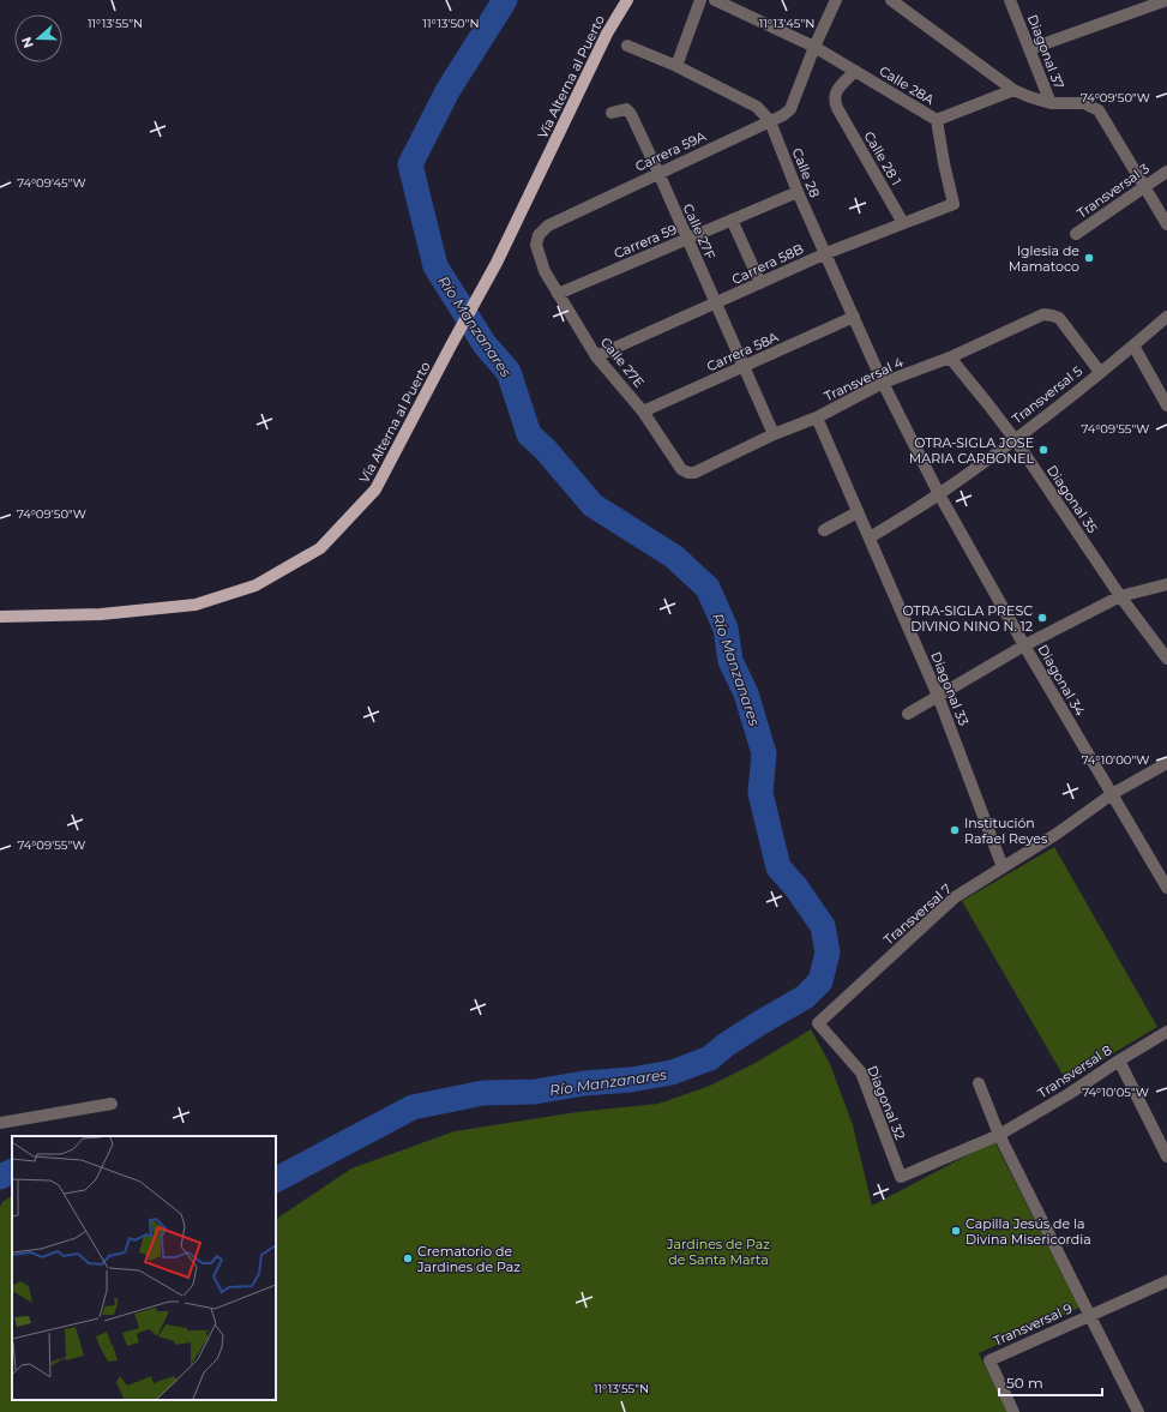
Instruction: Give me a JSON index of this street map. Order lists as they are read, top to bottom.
{
  "streets": {
    "main road": ["Vía Alterna al Puerto"],
    "street": [
      "Diagonal 37",
      "Calle 28A",
      "Carrera 59A",
      "Calle 28 1",
      "Calle 28",
      "Transversal 3",
      "Calle 27F",
      "Carrera 59",
      "Carrera 58B",
      "Carrera 58A",
      "Calle 27E",
      "Transversal 4",
      "Transversal 5",
      "Diagonal 35",
      "Diagonal 34",
      "Diagonal 33",
      "Transversal 7",
      "Transversal 8",
      "Diagonal 32",
      "Transversal 9"
    ]
  },
  "crossings": [
    ["Diagonal 37", "Transversal 3"],
    ["Calle 28A", "Carrera 59A"],
    ["Calle 28A", "Calle 28 1"],
    ["Calle 28A", "Carrera 58B"],
    ["Carrera 59A", "Calle 28"],
    ["Carrera 59A", "Calle 27F"],
    ["Carrera 59A", "Calle 27E"],
    ["Calle 28 1", "Carrera 58B"],
    ["Calle 28", "Carrera 59"],
    ["Calle 28", "Carrera 58B"],
    ["Calle 28", "Carrera 58A"],
    ["Calle 28", "Transversal 4"],
    ["Calle 28", "Diagonal 34"],
    ["Calle 27F", "Carrera 59"],
    ["Calle 27F", "Carrera 58B"],
    ["Calle 27F", "Carrera 58A"],
    ["Calle 27F", "Transversal 4"],
    ["Carrera 59", "Calle 27E"],
    ["Carrera 58B", "Calle 27E"],
    ["Carrera 58A", "Calle 27E"],
    ["Calle 27E", "Transversal 4"],
    ["Transversal 4", "Transversal 5"],
    ["Transversal 4", "Diagonal 35"],
    ["Transversal 4", "Diagonal 34"],
    ["Transversal 4", "Diagonal 33"],
    ["Transversal 5", "Diagonal 35"],
    ["Transversal 5", "Diagonal 34"],
    ["Transversal 5", "Diagonal 33"],
    ["Diagonal 34", "Transversal 7"],
    ["Diagonal 33", "Transversal 7"],
    ["Transversal 7", "Diagonal 32"],
    ["Transversal 8", "Diagonal 32"],
    ["Transversal 8", "Transversal 9"]
  ],
  "water": ["Río Manzanares"],
  "parks": ["Jardines de Paz de Santa Marta"],
  "places": [
    "Iglesia de Mamatoco",
    "OTRA-SIGLA JOSE MARIA CARBONEL",
    "OTRA-SIGLA PRESC DIVINO NINO N. 12",
    "Institución Rafael Reyes",
    "Capilla Jesús de la Divina Misericordia",
    "Crematorio de Jardines de Paz"
  ],
  "scale_bar": "50 m",
  "north": "left",
  "coordinates": [
    "11°13'55\"N",
    "11°13'50\"N",
    "11°13'45\"N",
    "74°09'50\"W",
    "74°09'45\"W",
    "74°09'55\"W",
    "74°10'00\"W",
    "74°10'05\"W"
  ]
}
